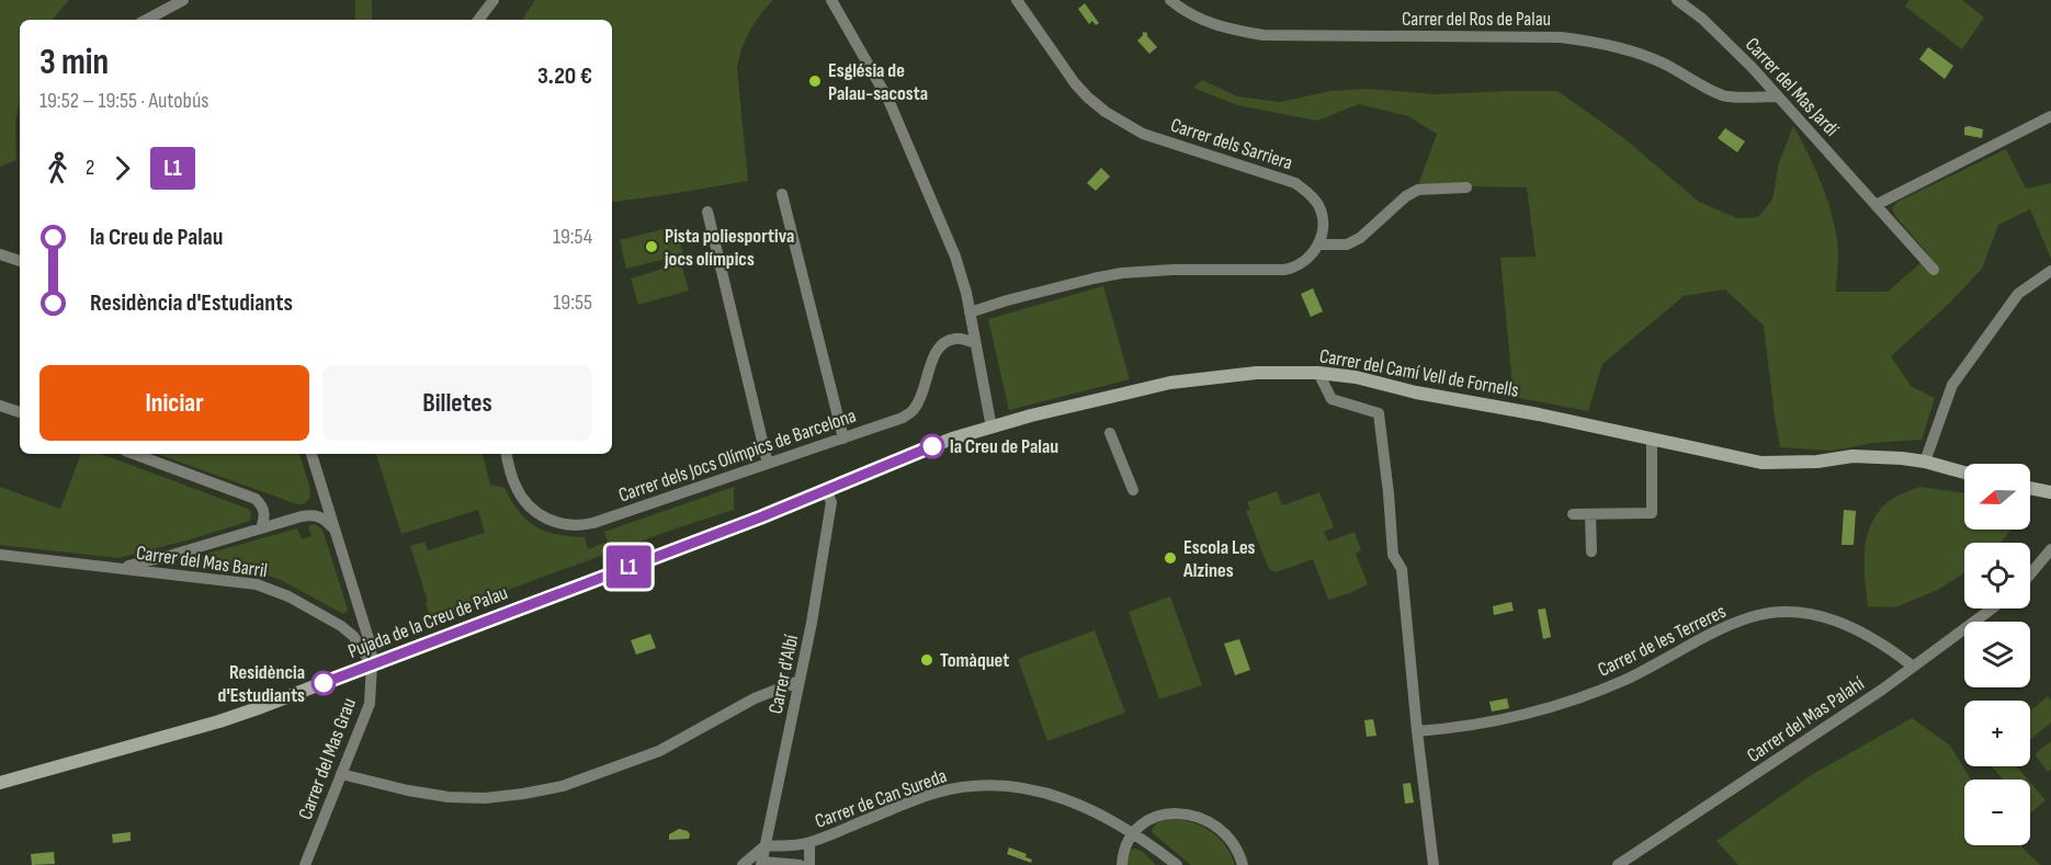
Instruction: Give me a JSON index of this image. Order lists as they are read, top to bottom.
{
  "streets": {
    "street": [
      "Carrer del Ros de Palau",
      "Carrer del Mas Jardí",
      "Carrer dels Sarriera",
      "Carrer del Camí Vell de Fornells",
      "Carrer dels Jocs Olímpics de Barcelona",
      "Carrer del Mas Barril",
      "Pujada de la Creu de Palau",
      "Carrer de les Terreres",
      "Carrer d'Albí",
      "Carrer del Mas Palahí",
      "Carrer del Mas Grau",
      "Carrer de Can Sureda"
    ]
  },
  "crossings": [
    ["Carrer del Ros de Palau", "Carrer del Mas Jardí"],
    ["Carrer del Camí Vell de Fornells", "Pujada de la Creu de Palau"],
    ["Carrer del Camí Vell de Fornells", "Carrer d'Albí"],
    ["Carrer del Mas Barril", "Pujada de la Creu de Palau"],
    ["Carrer del Mas Barril", "Carrer del Mas Grau"],
    ["Pujada de la Creu de Palau", "Carrer d'Albí"],
    ["Pujada de la Creu de Palau", "Carrer del Mas Grau"],
    ["Carrer de les Terreres", "Carrer del Mas Palahí"],
    ["Carrer d'Albí", "Carrer de Can Sureda"]
  ],
  "places": [
    "Església de Palau-sacosta",
    "Pista poliesportiva jocs olímpics",
    "la Creu de Palau",
    "Escola Les Alzines",
    "Tomàquet",
    "Residència d'Estudiants"
  ],
  "lines": ["bus line L1"],
  "north": "left",
  "page": {
    "on_map": "L1",
    "heading": ["3 min", "19:52 – 19:55 · Autobús", "3.20 €"],
    "legs": ["2", "L1"],
    "list": [
      {
        "name": "la Creu de Palau",
        "value": "19:54"
      },
      {
        "name": "Residència d'Estudiants",
        "value": "19:55"
      }
    ],
    "buttons": ["Iniciar", "Billetes"],
    "map_buttons": ["+", "−"]
  }
}
